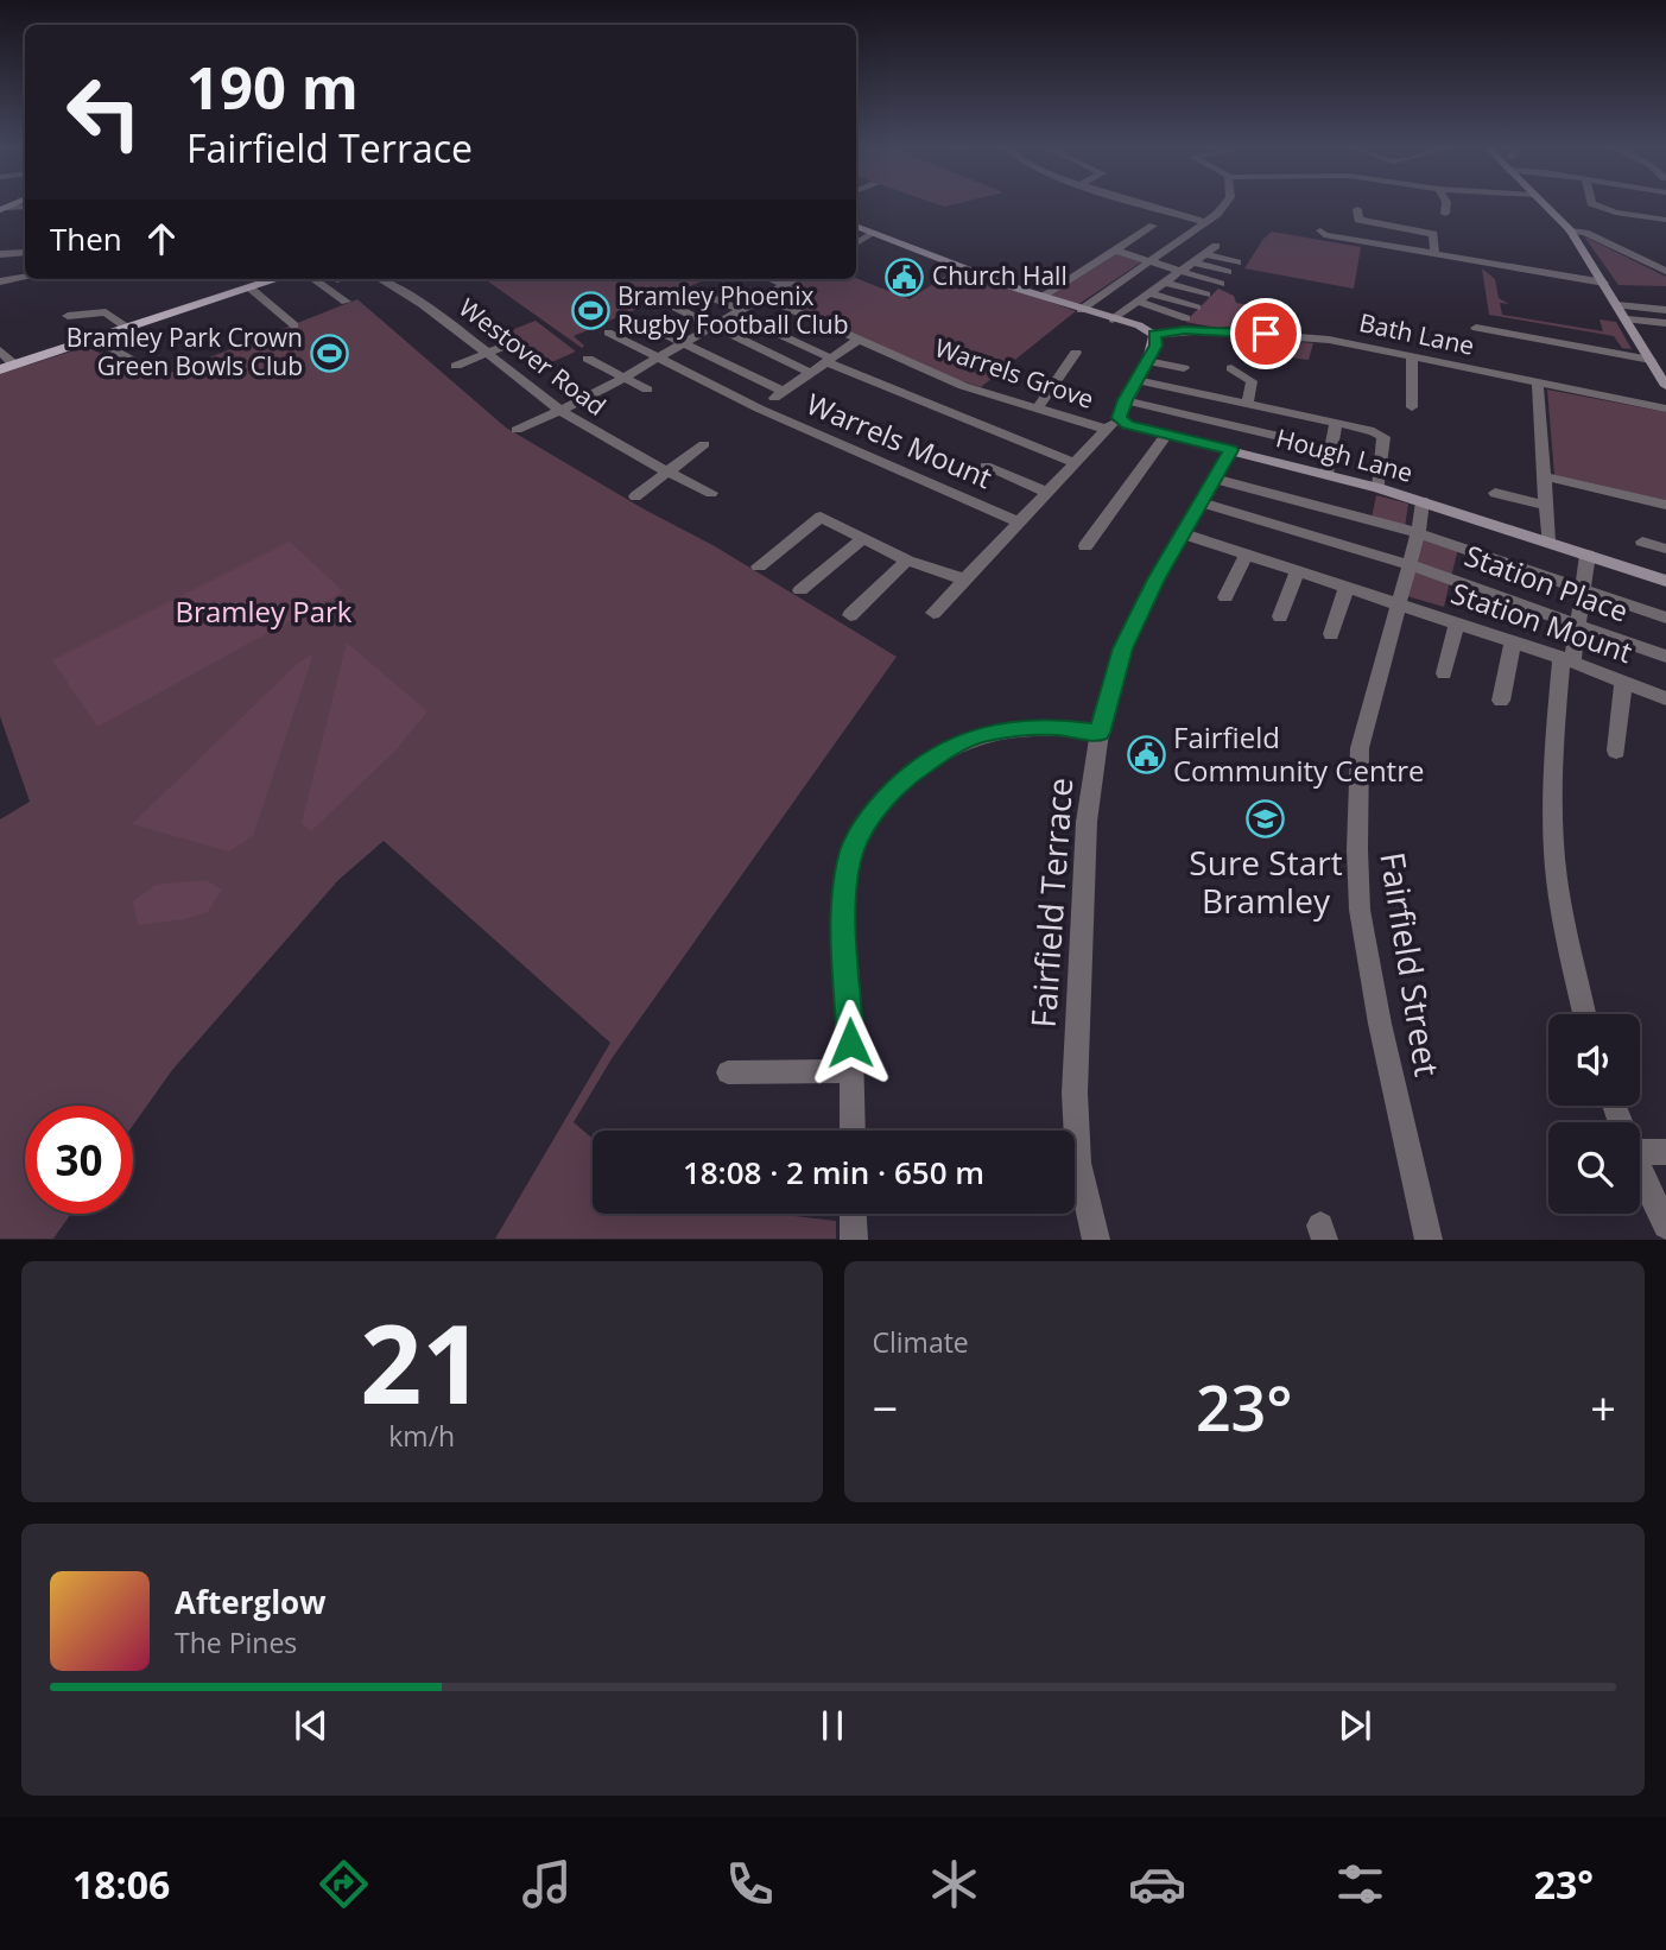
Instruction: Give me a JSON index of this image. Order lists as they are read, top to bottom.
{
  "streets": {
    "street": [
      "Bath Lane",
      "Westover Road",
      "Warrels Grove",
      "Warrels Mount",
      "Hough Lane",
      "Station Place",
      "Station Mount",
      "Fairfield Terrace",
      "Fairfield Street"
    ]
  },
  "crossings": [
    ["Hough Lane", "Fairfield Terrace"],
    ["Hough Lane", "Fairfield Street"],
    ["Station Place", "Fairfield Terrace"],
    ["Station Place", "Fairfield Street"],
    ["Station Mount", "Fairfield Terrace"],
    ["Station Mount", "Fairfield Street"]
  ],
  "parks": ["Bramley Park"],
  "places": {
    "public building": ["Church Hall", "Fairfield Community Centre"],
    "sports": ["Bramley Phoenix Rugby Football Club", "Bramley Park Crown Green Bowls Club"],
    "school or university": ["Sure Start Bramley"]
  },
  "page": {
    "turn": ["190 m", "Fairfield Terrace"],
    "then": "Then",
    "limit": "30",
    "trip": "18:08 · 2 min · 650 m",
    "tile": [
      ["21", "km/h"],
      "Climate"
    ],
    "heat": ["−", "23°", "+"],
    "song": ["Afterglow", "The Pines"],
    "tabs": ["18:06", "23°"]
  }
}
